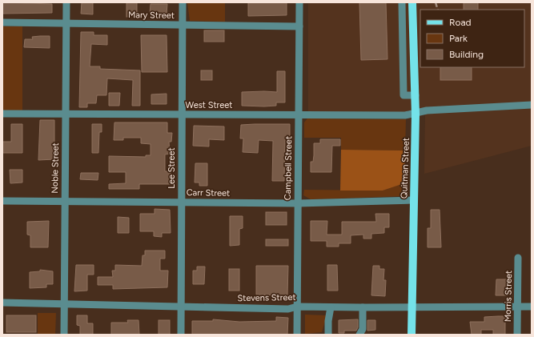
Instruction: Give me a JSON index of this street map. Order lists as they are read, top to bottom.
{
  "streets": {
    "main road": ["Quitman Street"],
    "street": [
      "Mary Street",
      "West Street",
      "Noble Street",
      "Lee Street",
      "Campbell Street",
      "Carr Street",
      "Morris Street",
      "Stevens Street"
    ]
  },
  "crossings": [
    ["Mary Street", "Noble Street"],
    ["Mary Street", "Lee Street"],
    ["Mary Street", "Campbell Street"],
    ["West Street", "Noble Street"],
    ["West Street", "Lee Street"],
    ["West Street", "Campbell Street"],
    ["West Street", "Quitman Street"],
    ["Noble Street", "Carr Street"],
    ["Noble Street", "Stevens Street"],
    ["Lee Street", "Carr Street"],
    ["Lee Street", "Stevens Street"],
    ["Campbell Street", "Carr Street"],
    ["Campbell Street", "Stevens Street"],
    ["Quitman Street", "Carr Street"],
    ["Quitman Street", "Stevens Street"],
    ["Morris Street", "Stevens Street"]
  ],
  "legend": ["Road", "Park", "Building"]
}
